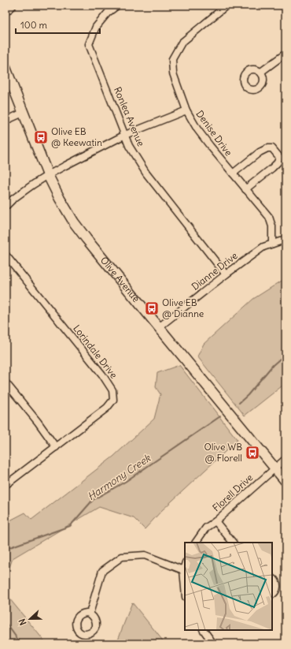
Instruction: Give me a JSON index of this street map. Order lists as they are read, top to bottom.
{
  "streets": {
    "main road": ["Olive Avenue"],
    "street": [
      "Ronlea Avenue",
      "Denise Drive",
      "Dianne Drive",
      "Lorindale Drive",
      "Florell Drive"
    ]
  },
  "crossings": [
    ["Ronlea Avenue", "Dianne Drive"],
    ["Denise Drive", "Dianne Drive"],
    ["Dianne Drive", "Olive Avenue"],
    ["Olive Avenue", "Florell Drive"]
  ],
  "water": ["Harmony Creek"],
  "places": {
    "bus stop": ["Olive EB @ Keewatin", "Olive EB @ Dianne", "Olive WB @ Florell"]
  },
  "scale_bar": "100 m",
  "north": "left"
}
